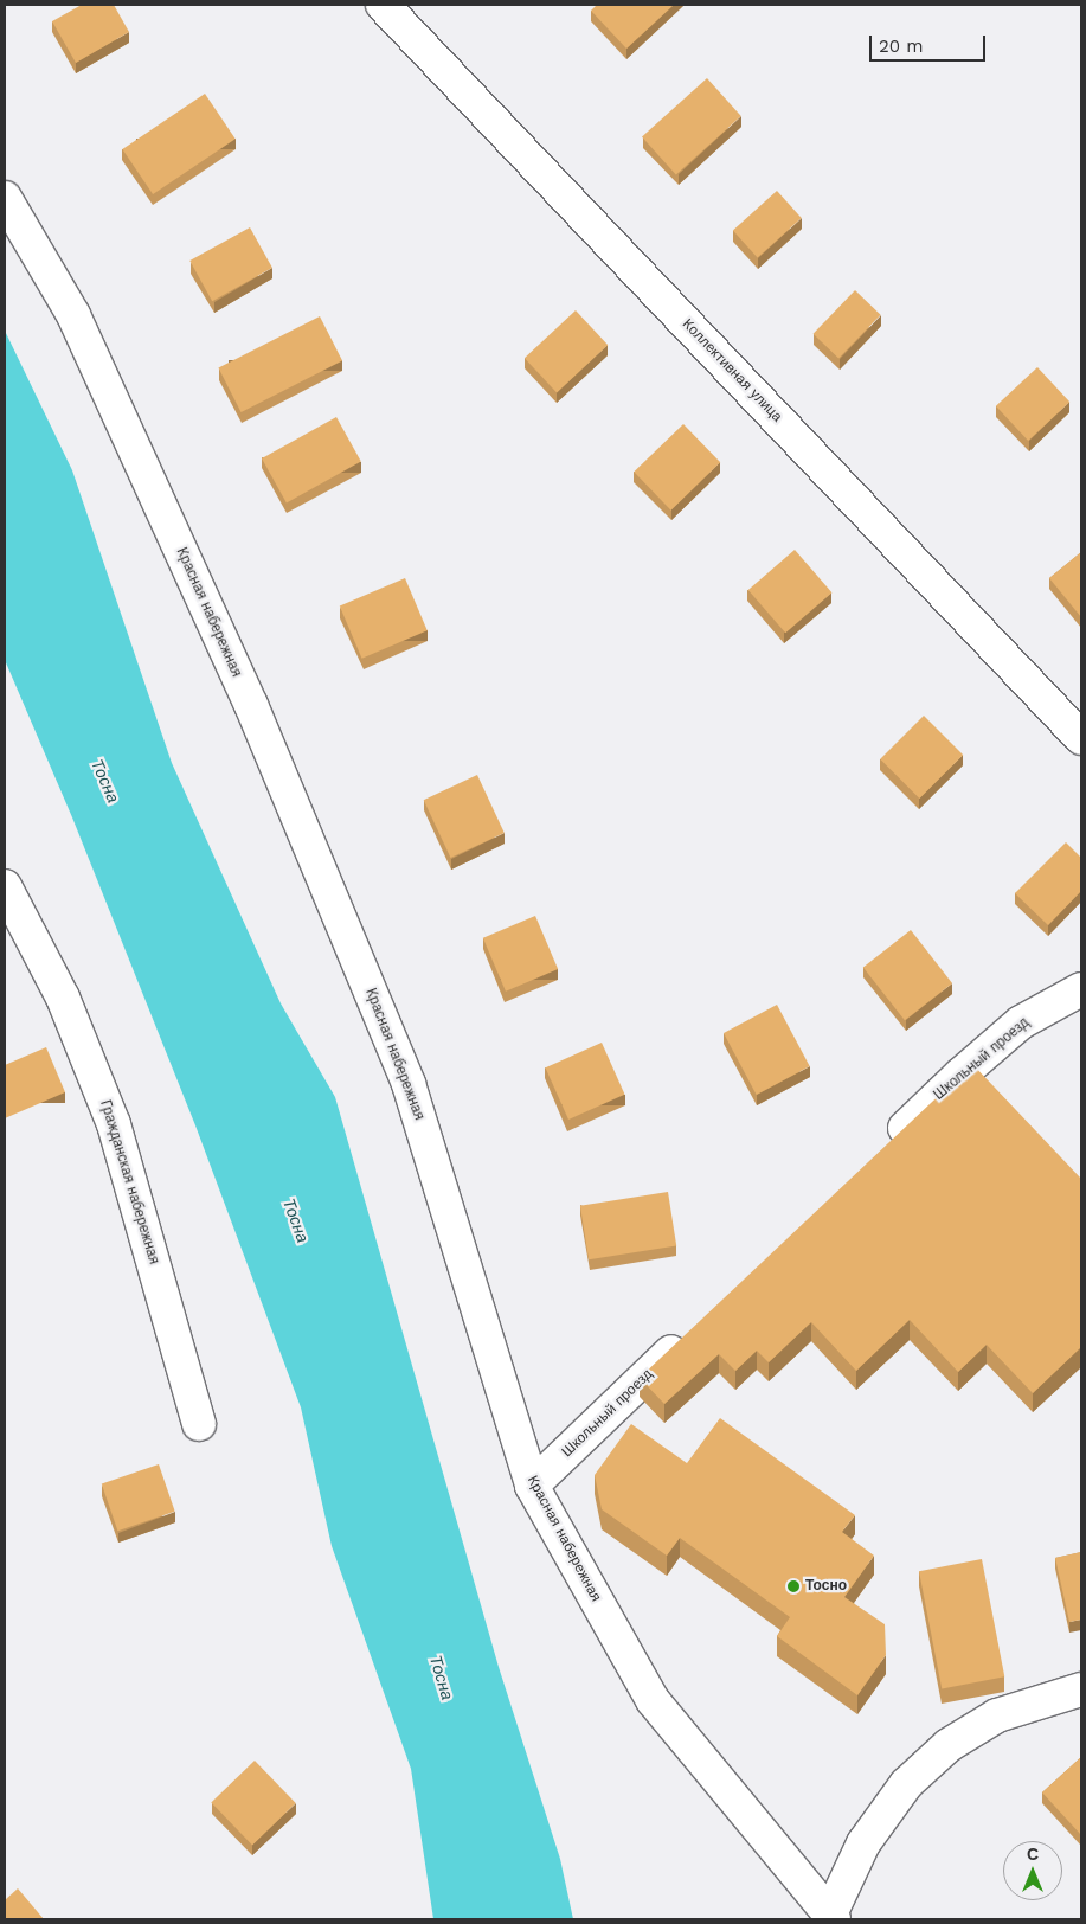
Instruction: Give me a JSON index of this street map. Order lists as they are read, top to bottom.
{
  "streets": {
    "street": [
      "Коллективная улица",
      "Красная набережная",
      "Школьный проезд",
      "Гражданская набережная"
    ]
  },
  "crossings": [
    ["Красная набережная", "Школьный проезд"]
  ],
  "water": ["Тосна"],
  "places": ["Тосно"],
  "scale_bar": "20 m",
  "north": "top"
}
